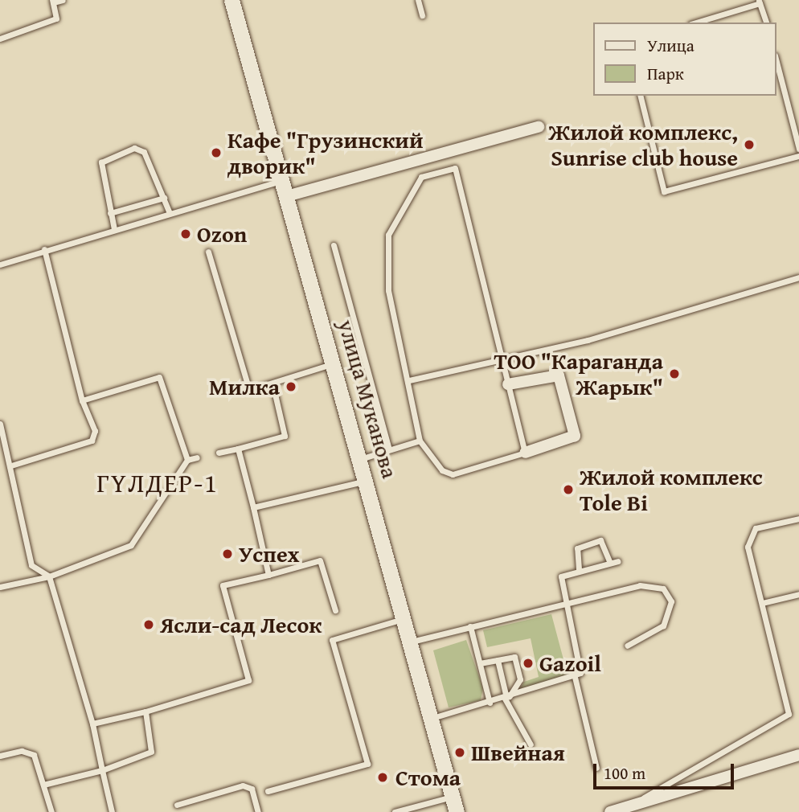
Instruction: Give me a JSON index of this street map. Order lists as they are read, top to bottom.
{
  "streets": {
    "main road": ["улица Муканова"]
  },
  "districts": ["ГҮЛДЕР-1"],
  "places": [
    "Жилой комплекс, Sunrise club house",
    "Кафе \"Грузинский дворик\"",
    "Ozon",
    "ТОО \"Караганда Жарык\"",
    "Милка",
    "Жилой комплекс Tole Bi",
    "Успех",
    "Ясли-сад Лесок",
    "Gazoil",
    "Швейная",
    "Стома"
  ],
  "legend": ["Улица", "Парк"],
  "scale_bar": "100 m"
}
